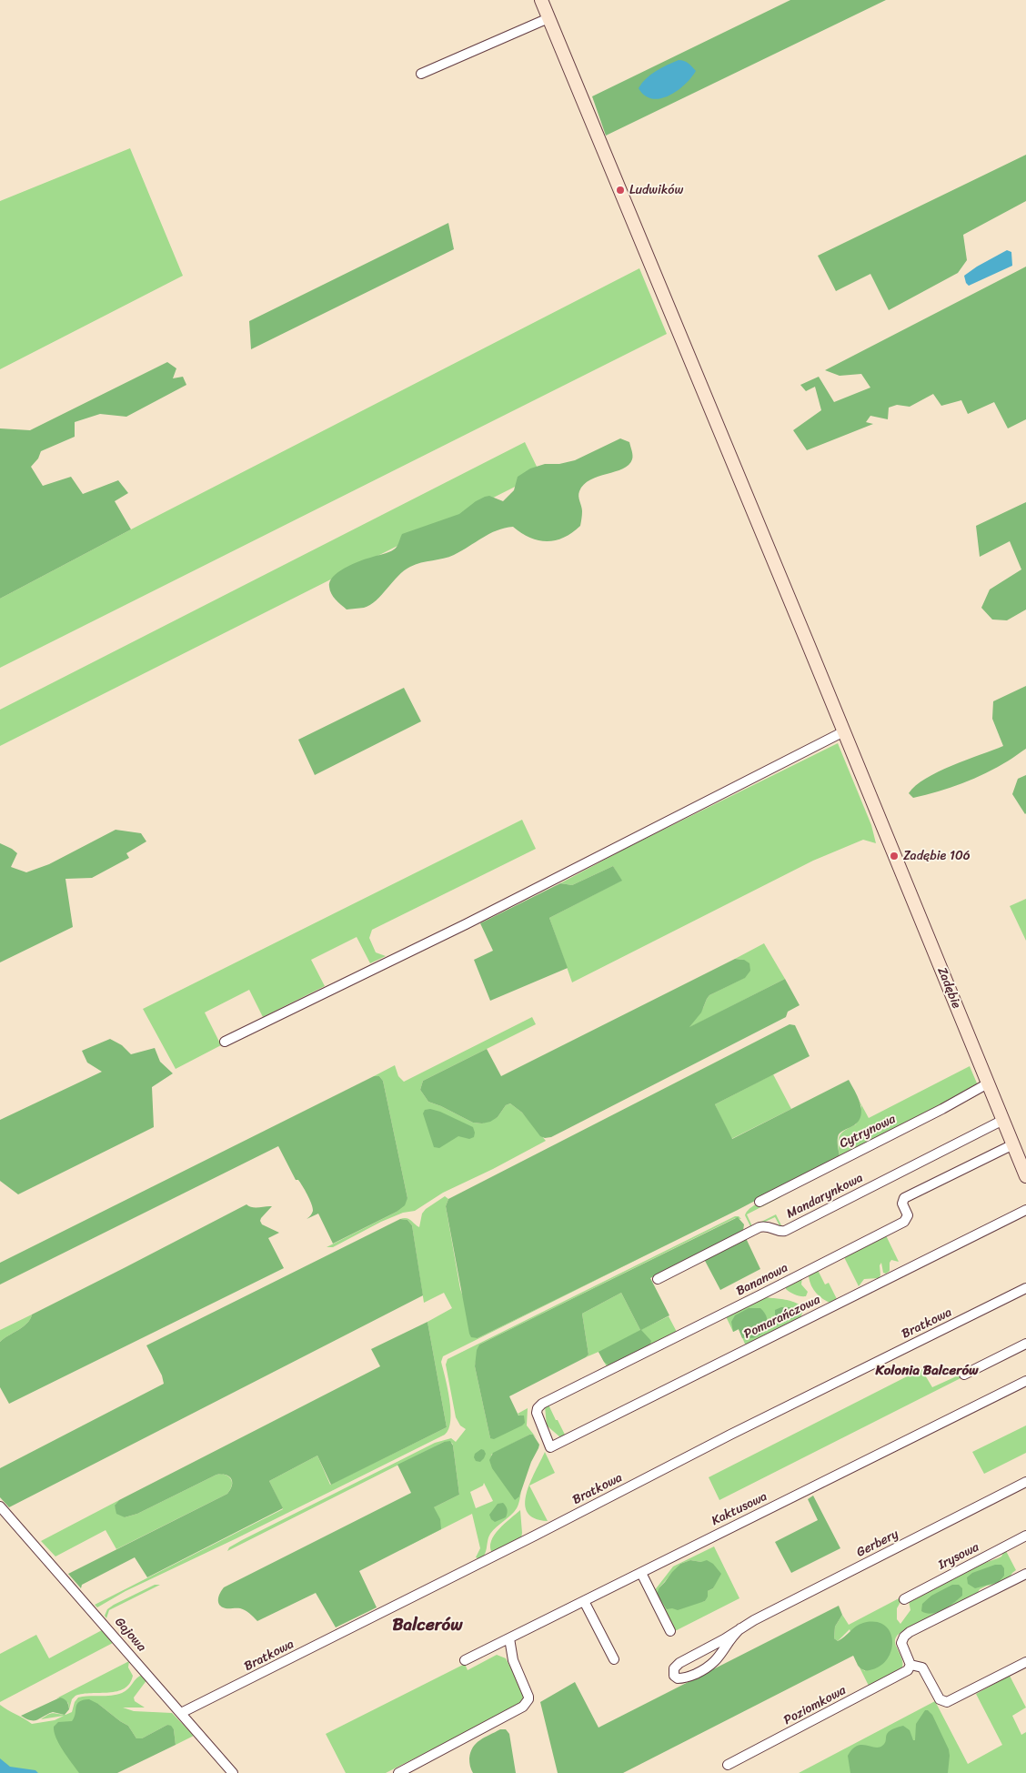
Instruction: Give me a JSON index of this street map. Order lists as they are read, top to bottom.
{
  "streets": {
    "street": [
      "Zadębie",
      "Cytrynowa",
      "Mandarynkowa",
      "Bananowa",
      "Pomarańczowa",
      "Bratkowa",
      "Kaktusowa",
      "Gerbery",
      "Irysowa",
      "Gajowa",
      "Poziomkowa"
    ]
  },
  "crossings": [
    ["Zadębie", "Cytrynowa"],
    ["Zadębie", "Mandarynkowa"],
    ["Zadębie", "Bananowa"],
    ["Bananowa", "Pomarańczowa"],
    ["Bratkowa", "Gajowa"]
  ],
  "districts": ["Kolonia Balcerów", "Balcerów"],
  "places": ["Ludwików", "Zadębie 106"]
}
